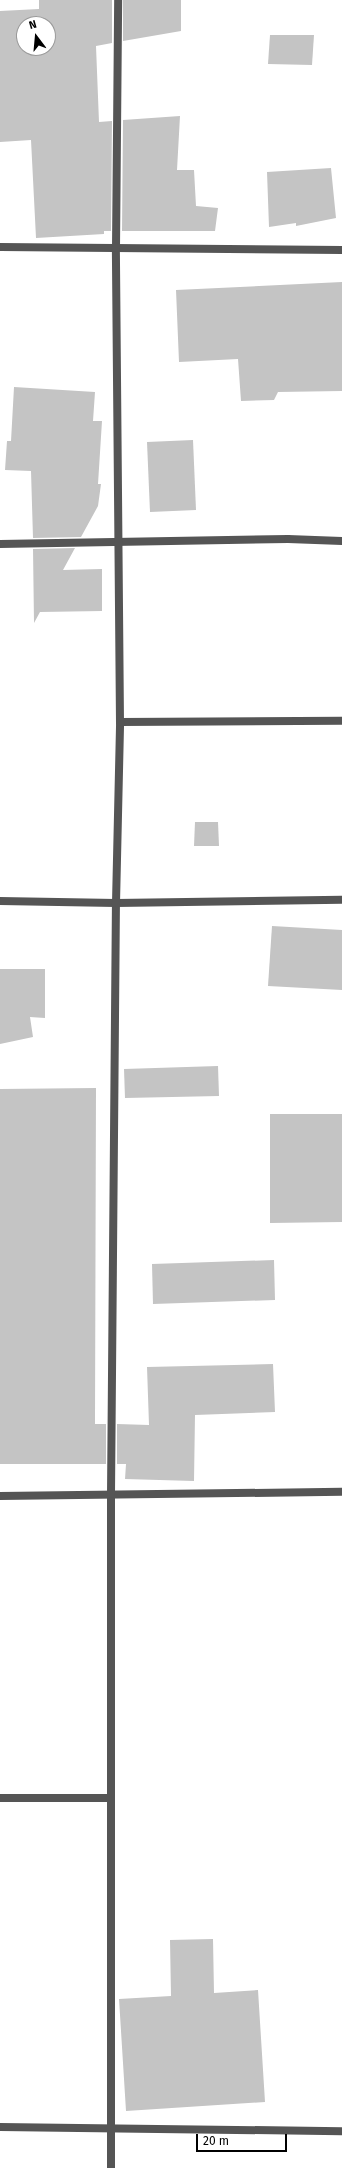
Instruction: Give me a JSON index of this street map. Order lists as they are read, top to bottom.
{
  "scale_bar": "20 m",
  "north": "top"
}
